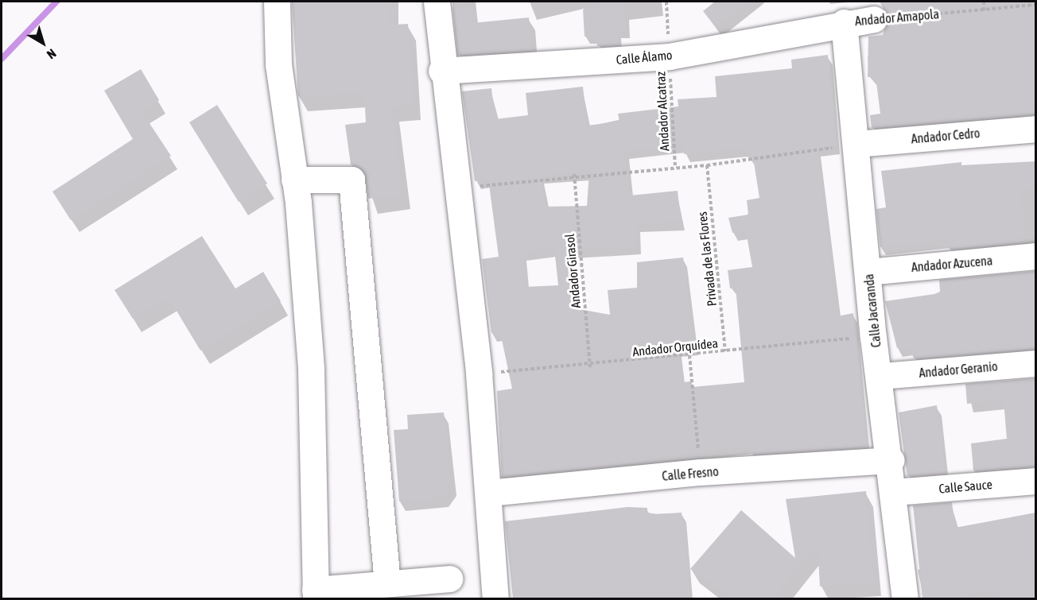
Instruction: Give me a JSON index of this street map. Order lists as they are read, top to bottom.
{
  "streets": {
    "street": [
      "Andador Amapola",
      "Calle Álamo",
      "Andador Cedro",
      "Andador Azucena",
      "Calle Jacaranda",
      "Andador Geranio",
      "Calle Fresno",
      "Calle Sauce"
    ],
    "path": [
      "Andador Alcatraz",
      "Privada de las Flores",
      "Andador Girasol",
      "Andador Orquídea"
    ]
  },
  "crossings": [
    ["Andador Amapola", "Calle Álamo"],
    ["Andador Amapola", "Calle Jacaranda"],
    ["Calle Álamo", "Andador Alcatraz"],
    ["Calle Álamo", "Calle Jacaranda"],
    ["Andador Cedro", "Calle Jacaranda"],
    ["Privada de las Flores", "Andador Orquídea"],
    ["Andador Azucena", "Calle Jacaranda"],
    ["Andador Girasol", "Andador Orquídea"],
    ["Calle Jacaranda", "Andador Orquídea"],
    ["Calle Jacaranda", "Andador Geranio"],
    ["Calle Jacaranda", "Calle Fresno"],
    ["Calle Jacaranda", "Calle Sauce"]
  ],
  "north": "bottom right"
}
